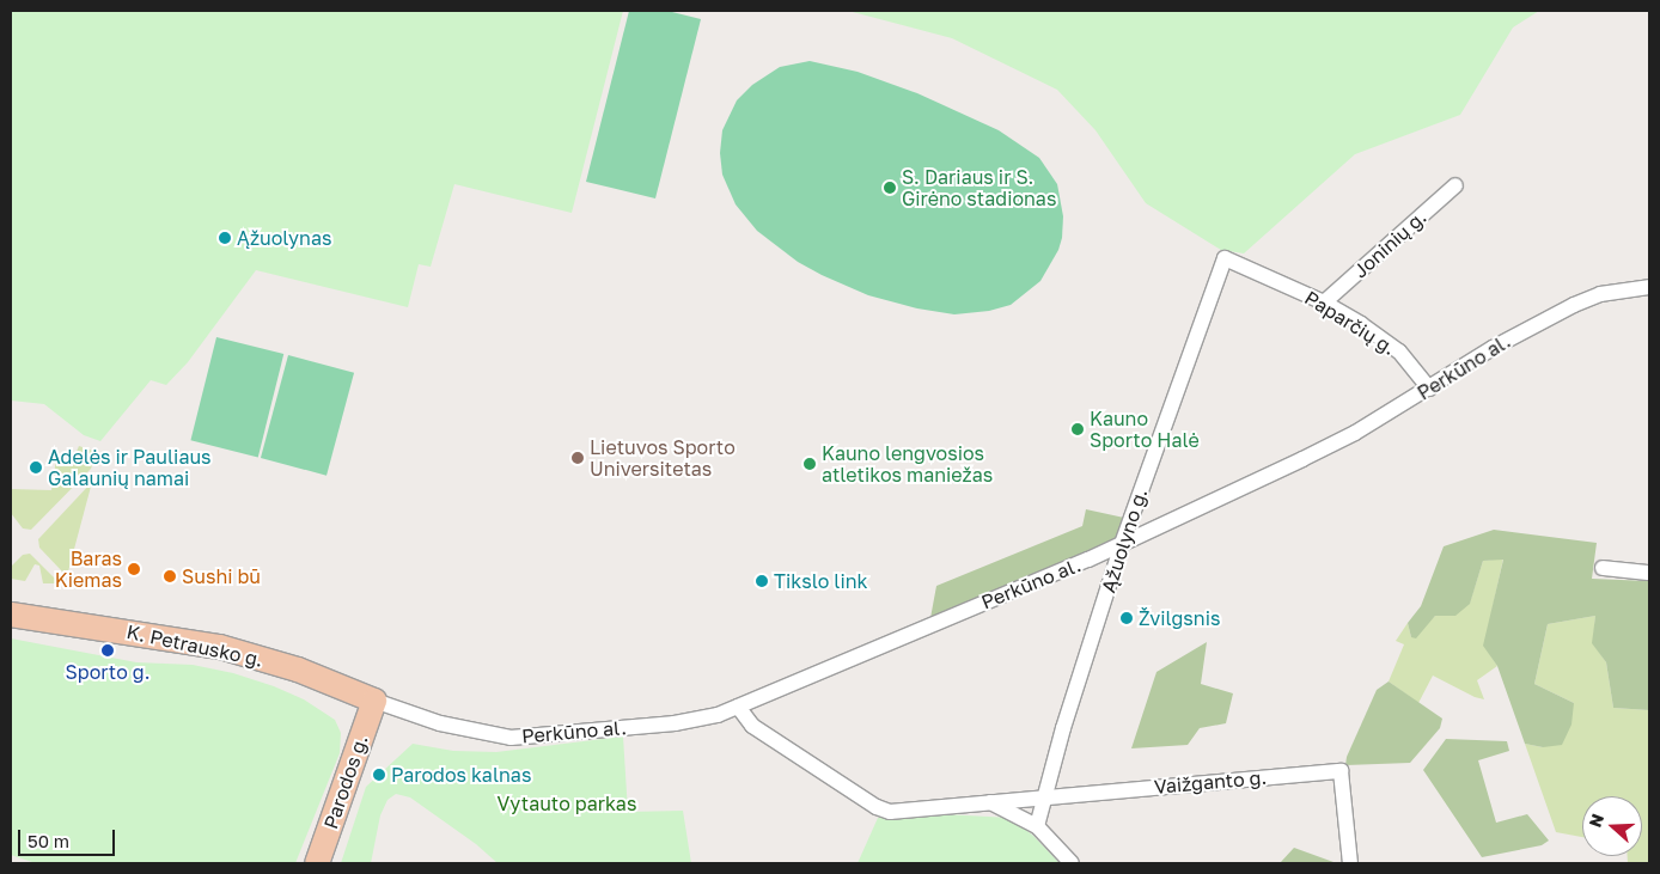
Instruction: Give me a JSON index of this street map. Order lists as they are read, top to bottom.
{
  "streets": {
    "main road": ["K. Petrausko g.", "Parodos g."],
    "street": [
      "Joninių g.",
      "Paparčių g.",
      "Perkūno al.",
      "Ąžuolyno g.",
      "Vaižganto g."
    ]
  },
  "crossings": [
    ["Joninių g.", "Paparčių g."],
    ["Paparčių g.", "Perkūno al."],
    ["Paparčių g.", "Ąžuolyno g."],
    ["Perkūno al.", "Ąžuolyno g."],
    ["Perkūno al.", "K. Petrausko g."],
    ["Perkūno al.", "Parodos g."],
    ["Perkūno al.", "Vaižganto g."],
    ["Ąžuolyno g.", "Vaižganto g."],
    ["K. Petrausko g.", "Parodos g."]
  ],
  "parks": ["Vytauto parkas"],
  "places": [
    "S. Dariaus ir S. Girėno stadionas",
    "Ąžuolynas",
    "Kauno Sporto Halė",
    "Lietuvos Sporto Universitetas",
    "Kauno lengvosios atletikos maniežas",
    "Adelės ir Pauliaus Galaunių namai",
    "Baras Kiemas",
    "Sushi bū",
    "Tikslo link",
    "Žvilgsnis",
    "Sporto g.",
    "Parodos kalnas"
  ],
  "scale_bar": "50 m",
  "north": "left"
}
